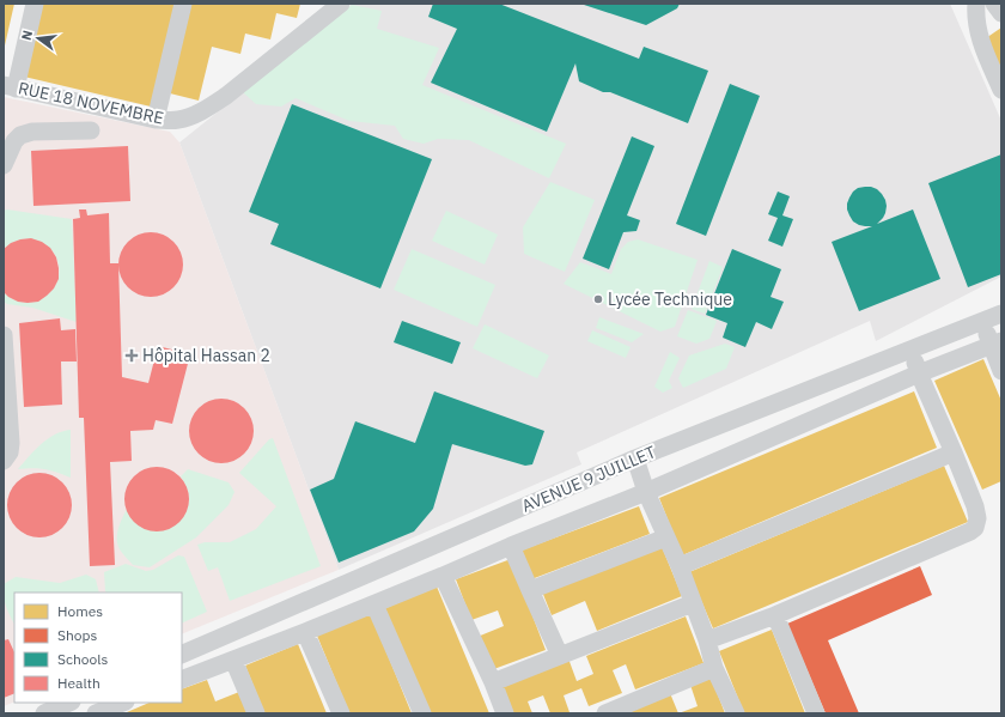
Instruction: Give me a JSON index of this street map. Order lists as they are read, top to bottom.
{
  "streets": {
    "street": ["RUE 18 NOVEMBRE", "AVENUE 9 JUILLET"]
  },
  "places": {
    "other": ["Lycée Technique"],
    "health": ["Hôpital Hassan 2"]
  },
  "legend": [
    "Homes",
    "Shops",
    "Schools",
    "Health"
  ],
  "north": "left"
}
